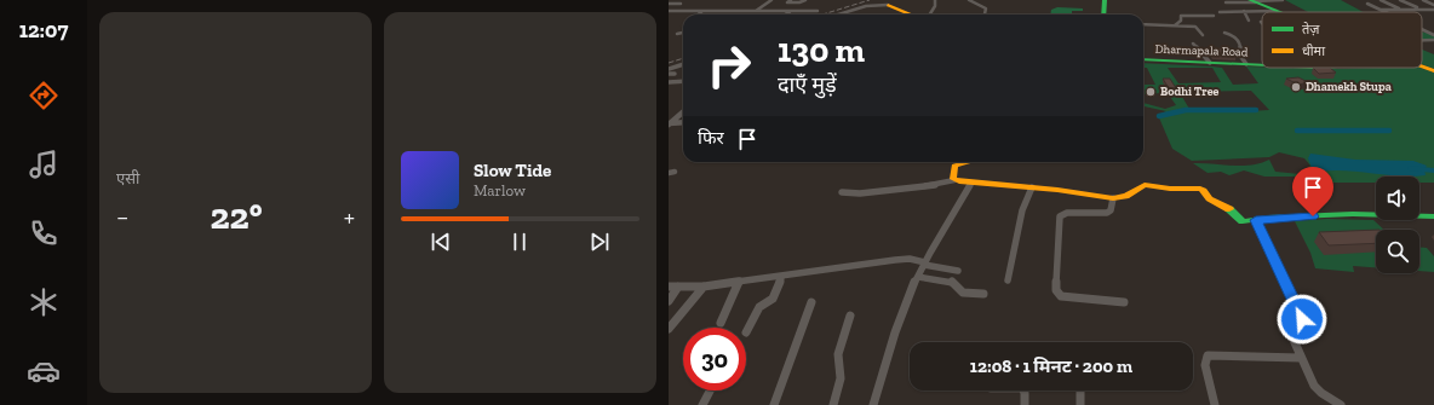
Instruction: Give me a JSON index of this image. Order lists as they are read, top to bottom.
{
  "streets": {
    "street": ["Dharmapala Road"]
  },
  "places": ["Dhamekh Stupa", "Bodhi Tree"],
  "legend": ["तेज़", "धीमा"],
  "page": {
    "tabs": "12:07",
    "tile": "एसी",
    "turn": ["130 m", "दाएँ मुड़ें"],
    "then": "फिर",
    "song": ["Slow Tide", "Marlow"],
    "heat": ["−", "22°", "+"],
    "limit": "30",
    "trip": "12:08 · 1 मिनट · 200 m"
  }
}
